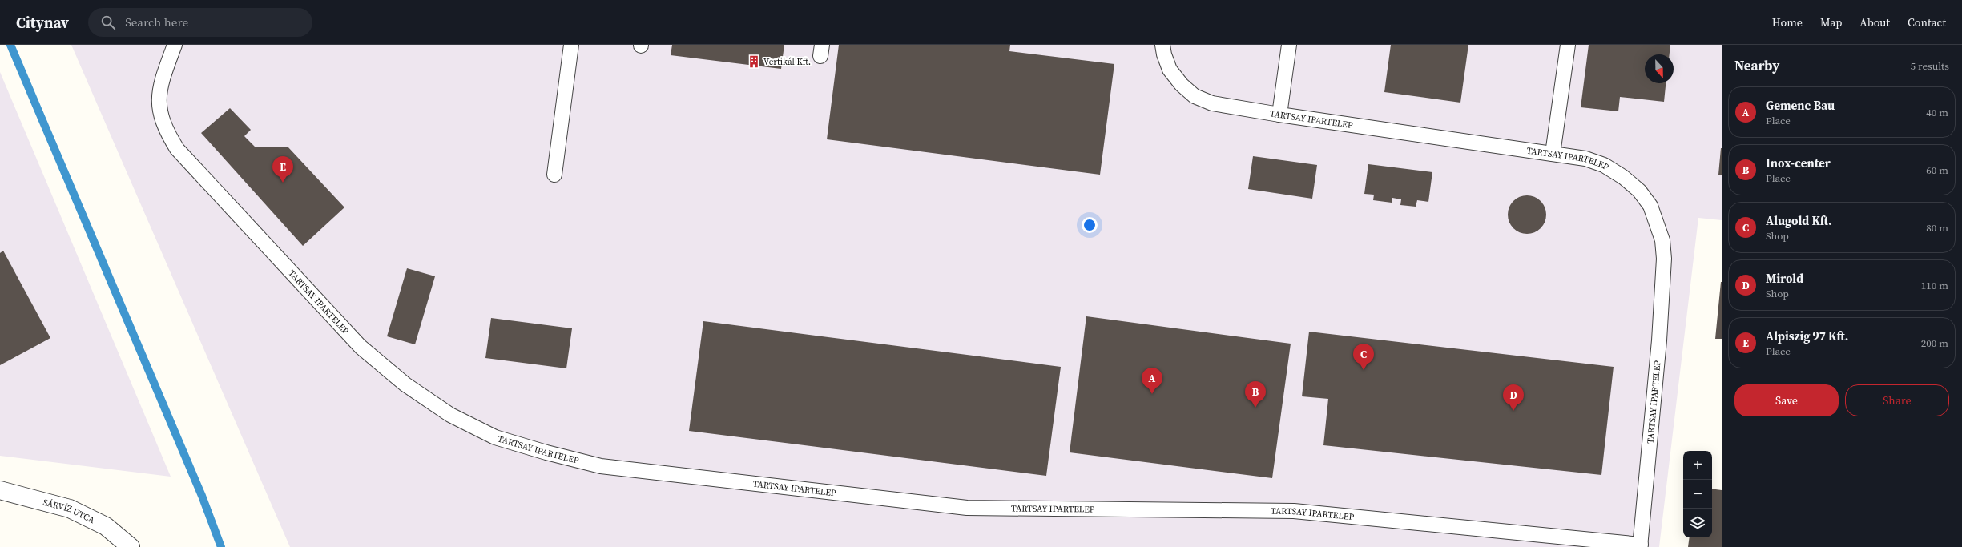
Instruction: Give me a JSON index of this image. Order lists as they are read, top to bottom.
{
  "streets": {
    "street": ["SÁRVÍZ UTCA"],
    "lane": ["TARTSAY IPARTELEP"]
  },
  "places": {
    "building": ["Vertikál Kft."]
  },
  "north": "bottom",
  "page": {
    "header": "Citynav",
    "search": "Search here",
    "nav": [
      "Home",
      "Map",
      "About",
      "Contact"
    ],
    "heading": ["Nearby", "5 results"],
    "list": [
      {
        "mark": "A",
        "name": "Gemenc Bau",
        "note": "Place",
        "value": "40 m"
      },
      {
        "mark": "B",
        "name": "Inox-center",
        "note": "Place",
        "value": "60 m"
      },
      {
        "mark": "C",
        "name": "Alugold Kft.",
        "note": "Shop",
        "value": "80 m"
      },
      {
        "mark": "D",
        "name": "Mirold",
        "note": "Shop",
        "value": "110 m"
      },
      {
        "mark": "E",
        "name": "Alpiszig 97 Kft.",
        "note": "Place",
        "value": "200 m"
      }
    ],
    "pins": [
      "E",
      "C",
      "A",
      "B",
      "D"
    ],
    "buttons": ["Save", "Share"],
    "map_buttons": ["+", "−"]
  }
}
